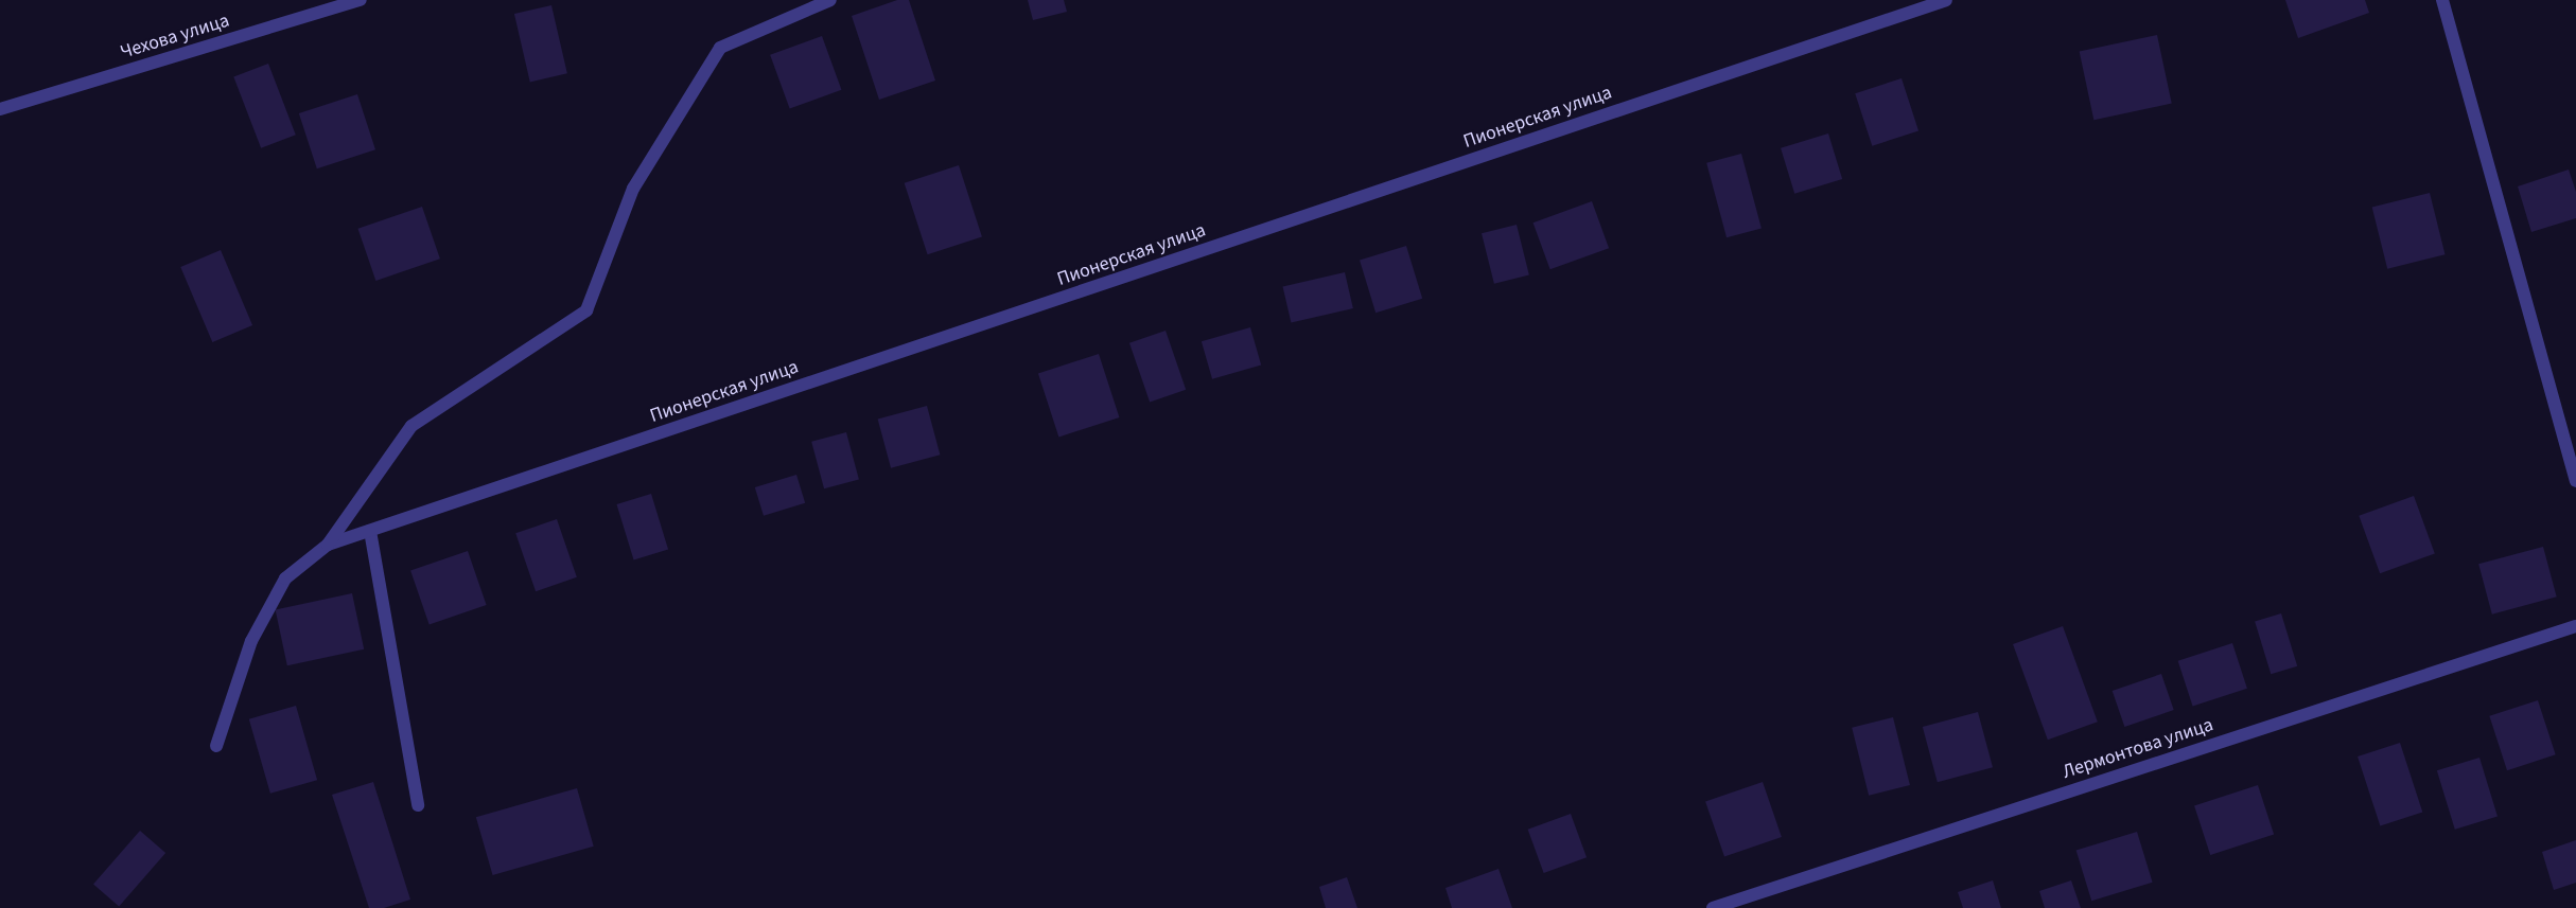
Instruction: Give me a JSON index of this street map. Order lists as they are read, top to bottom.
{
  "streets": {
    "street": ["Чехова улица", "Пионерская улица", "Лермонтова улица"]
  }
}
